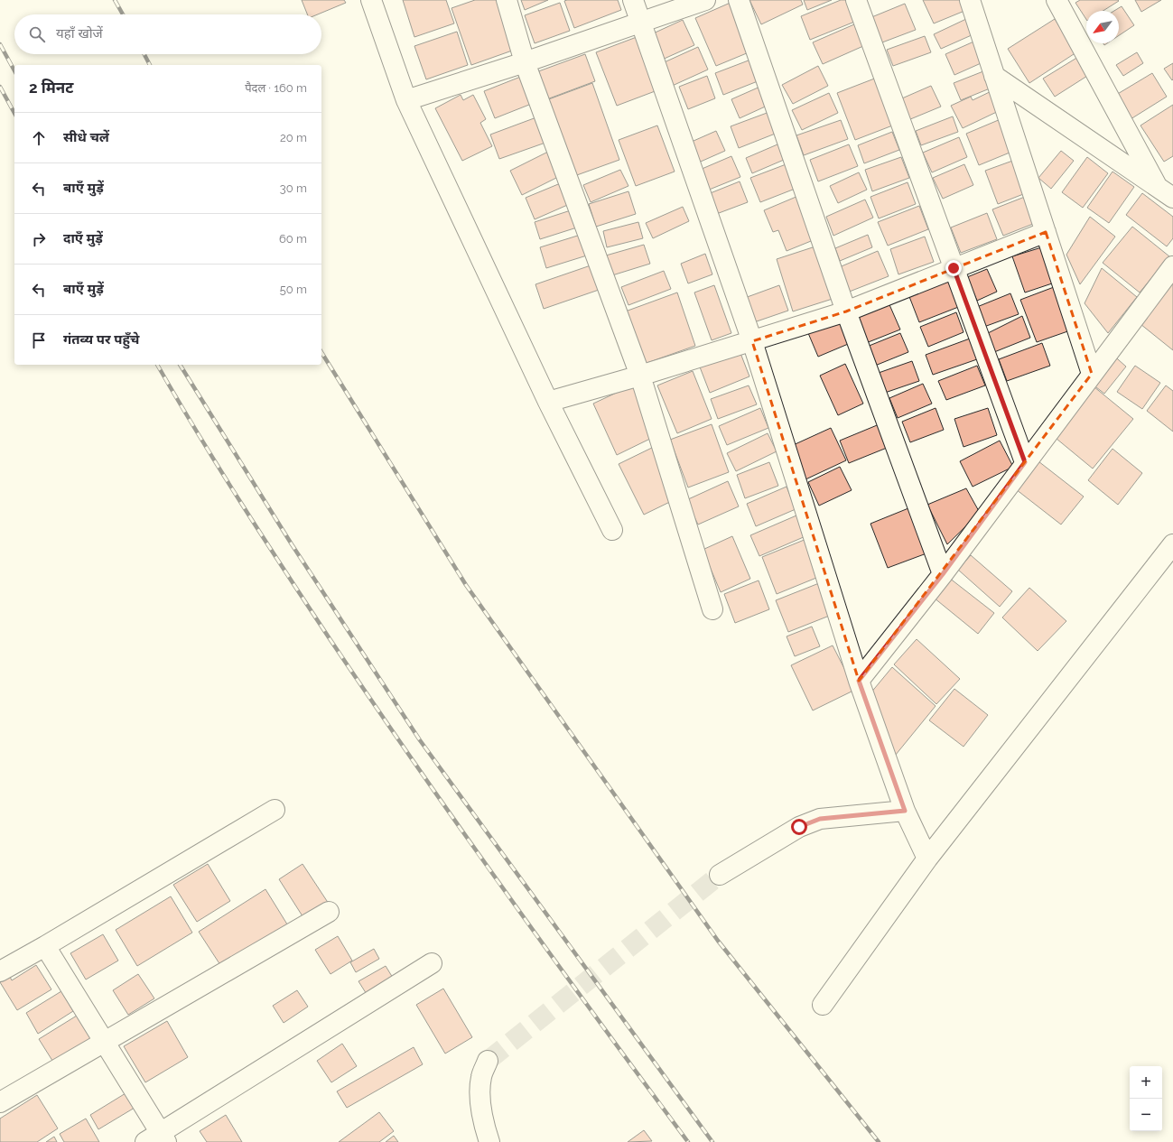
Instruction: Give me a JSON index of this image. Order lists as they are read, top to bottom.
{
  "north": "bottom left",
  "page": {
    "search": "यहाँ खोजें",
    "heading": ["2 मिनट", "पैदल · 160 m"],
    "list": [
      ["सीधे चलें", "20 m"],
      ["बाएँ मुड़ें", "30 m"],
      ["दाएँ मुड़ें", "60 m"],
      ["बाएँ मुड़ें", "50 m"],
      "गंतव्य पर पहुँचे"
    ],
    "map_buttons": ["+", "−"]
  }
}
